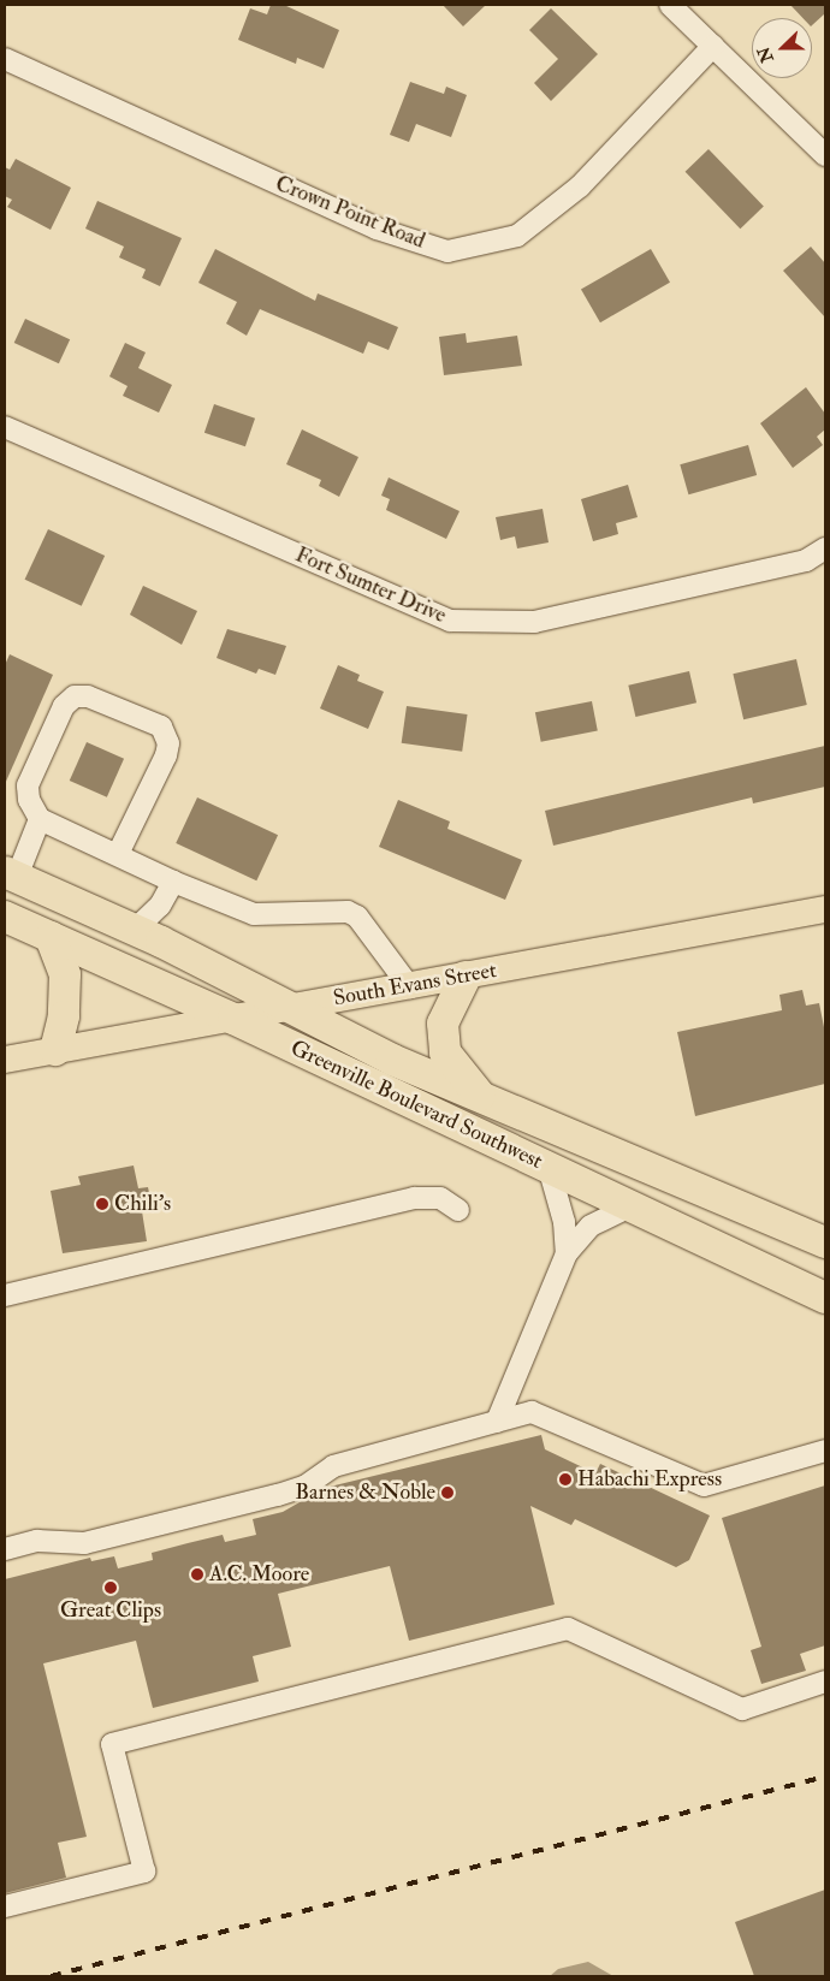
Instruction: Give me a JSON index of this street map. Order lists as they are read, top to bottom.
{
  "streets": {
    "highway": ["Greenville Boulevard Southwest"],
    "main road": ["South Evans Street"],
    "street": ["Crown Point Road", "Fort Sumter Drive"]
  },
  "crossings": [
    ["South Evans Street", "Greenville Boulevard Southwest"]
  ],
  "places": [
    "Chili's",
    "Habachi Express",
    "Barnes & Noble",
    "A.C. Moore",
    "Great Clips"
  ],
  "north": "left"
}
